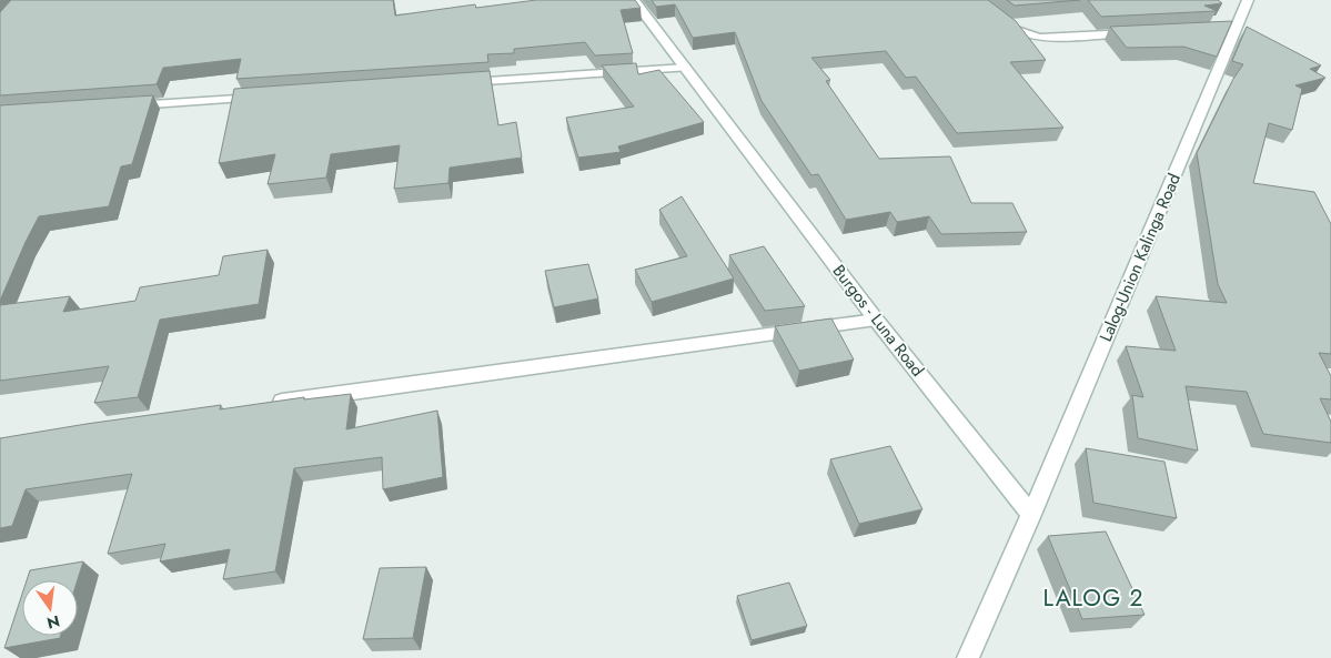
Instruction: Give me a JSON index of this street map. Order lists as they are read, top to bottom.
{
  "streets": {
    "street": ["Lalog-Union Kalinga Road", "Burgos - Luna Road"]
  },
  "crossings": [
    ["Lalog-Union Kalinga Road", "Burgos - Luna Road"]
  ],
  "districts": ["LALOG 2"],
  "north": "bottom"
}
